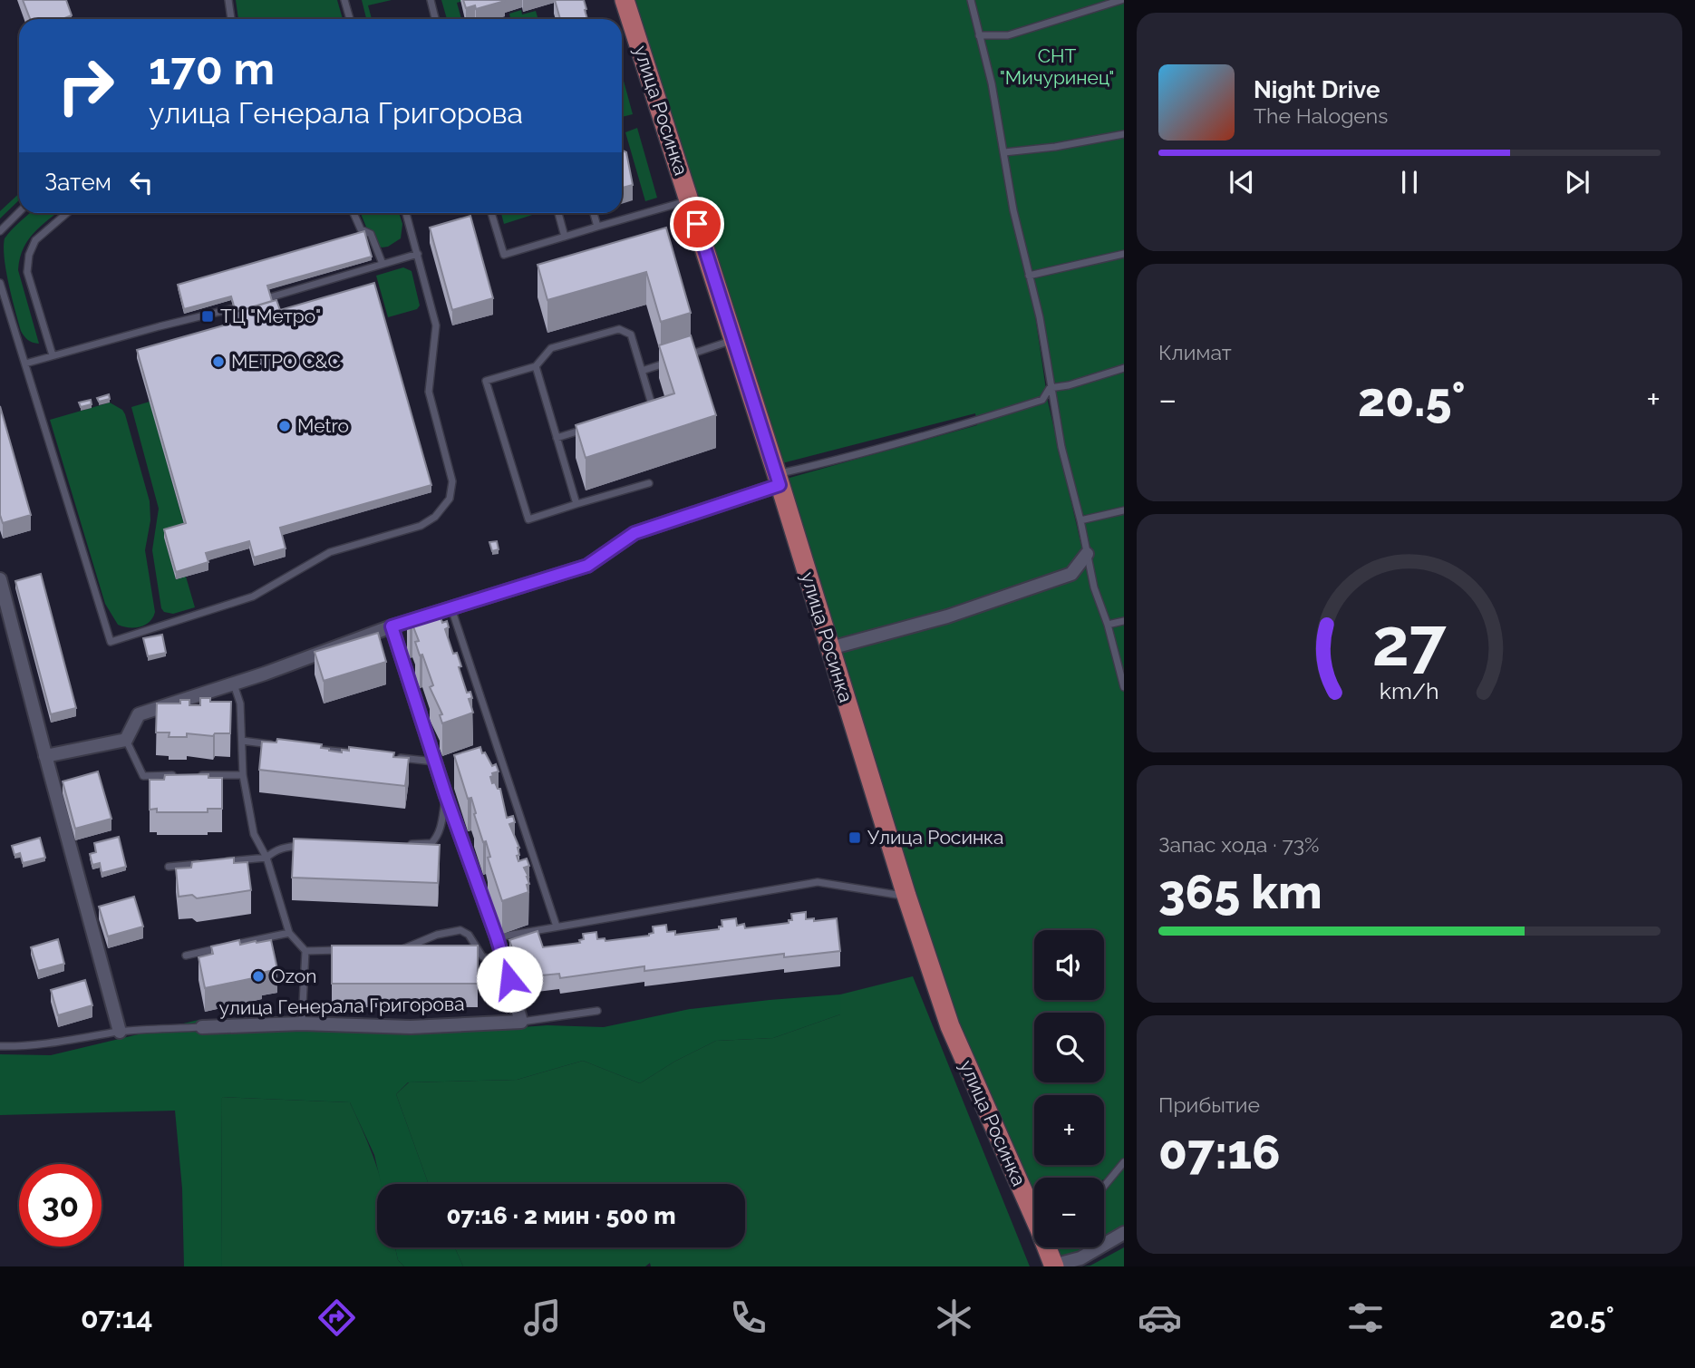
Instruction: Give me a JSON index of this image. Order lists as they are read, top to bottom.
{
  "streets": {
    "main road": ["улица Росинка"],
    "street": ["улица Генерала Григорова"]
  },
  "parks": ["СНТ \"Мичуринец\""],
  "places": {
    "transit": ["ТЦ \"Метро\"", "Улица Росинка"],
    "other": ["МЕТРО С&С", "Metro", "Ozon"]
  },
  "page": {
    "turn": ["170 m", "улица Генерала Григорова"],
    "song": ["Night Drive", "The Halogens"],
    "then": "Затем",
    "tile": [
      "Климат",
      ["Запас хода · 73%", "365 km"],
      ["Прибытие", "07:16"]
    ],
    "heat": ["−", "20.5°", "+"],
    "map_buttons": ["+", "−"],
    "limit": "30",
    "trip": "07:16 · 2 мин · 500 m",
    "tabs": ["07:14", "20.5°"],
    "gauge": ["27", "km/h"]
  }
}
